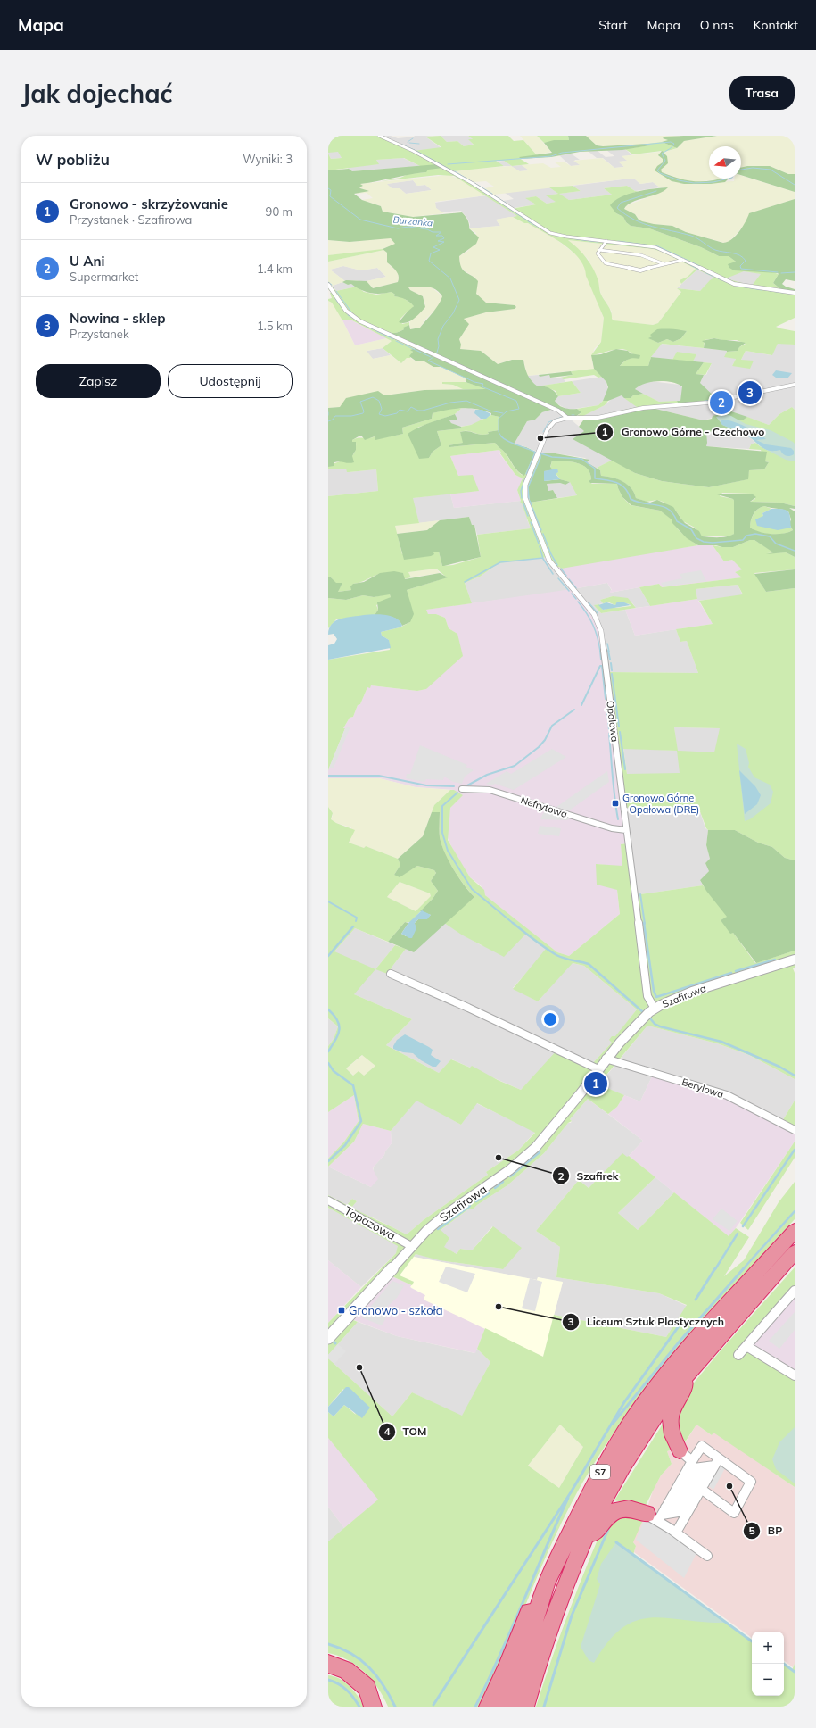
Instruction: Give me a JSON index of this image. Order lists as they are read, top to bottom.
{
  "streets": {
    "highway": ["S7"],
    "street": [
      "Opalowa",
      "Nefrytowa",
      "Szafirowa",
      "Berylowa",
      "Topazowa"
    ]
  },
  "crossings": [
    ["Opalowa", "Nefrytowa"],
    ["Opalowa", "Szafirowa"],
    ["Szafirowa", "Berylowa"],
    ["Szafirowa", "Topazowa"]
  ],
  "water": ["Burzanka"],
  "places": {
    "other": [
      "Gronowo Górne - Czechowo",
      "Szafirek",
      "Liceum Sztuk Plastycznych",
      "TOM",
      "BP"
    ],
    "transit": ["Gronowo Górne - Opałowa (DRE)", "Gronowo - szkoła"]
  },
  "north": "left",
  "page": {
    "header": "Mapa",
    "nav": [
      "Start",
      "Mapa",
      "O nas",
      "Kontakt"
    ],
    "buttons": [
      "Trasa",
      ["Zapisz", "Udostępnij"]
    ],
    "title": "Jak dojechać",
    "heading": ["W pobliżu", "Wyniki: 3"],
    "list": [
      {
        "mark": "1",
        "name": "Gronowo - skrzyżowanie",
        "note": "Przystanek · Szafirowa",
        "value": "90 m"
      },
      {
        "mark": "2",
        "name": "U Ani",
        "note": "Supermarket",
        "value": "1.4 km"
      },
      {
        "mark": "3",
        "name": "Nowina - sklep",
        "note": "Przystanek",
        "value": "1.5 km"
      }
    ],
    "pins": ["3", "2", "1"],
    "map_buttons": ["+", "−"]
  }
}
